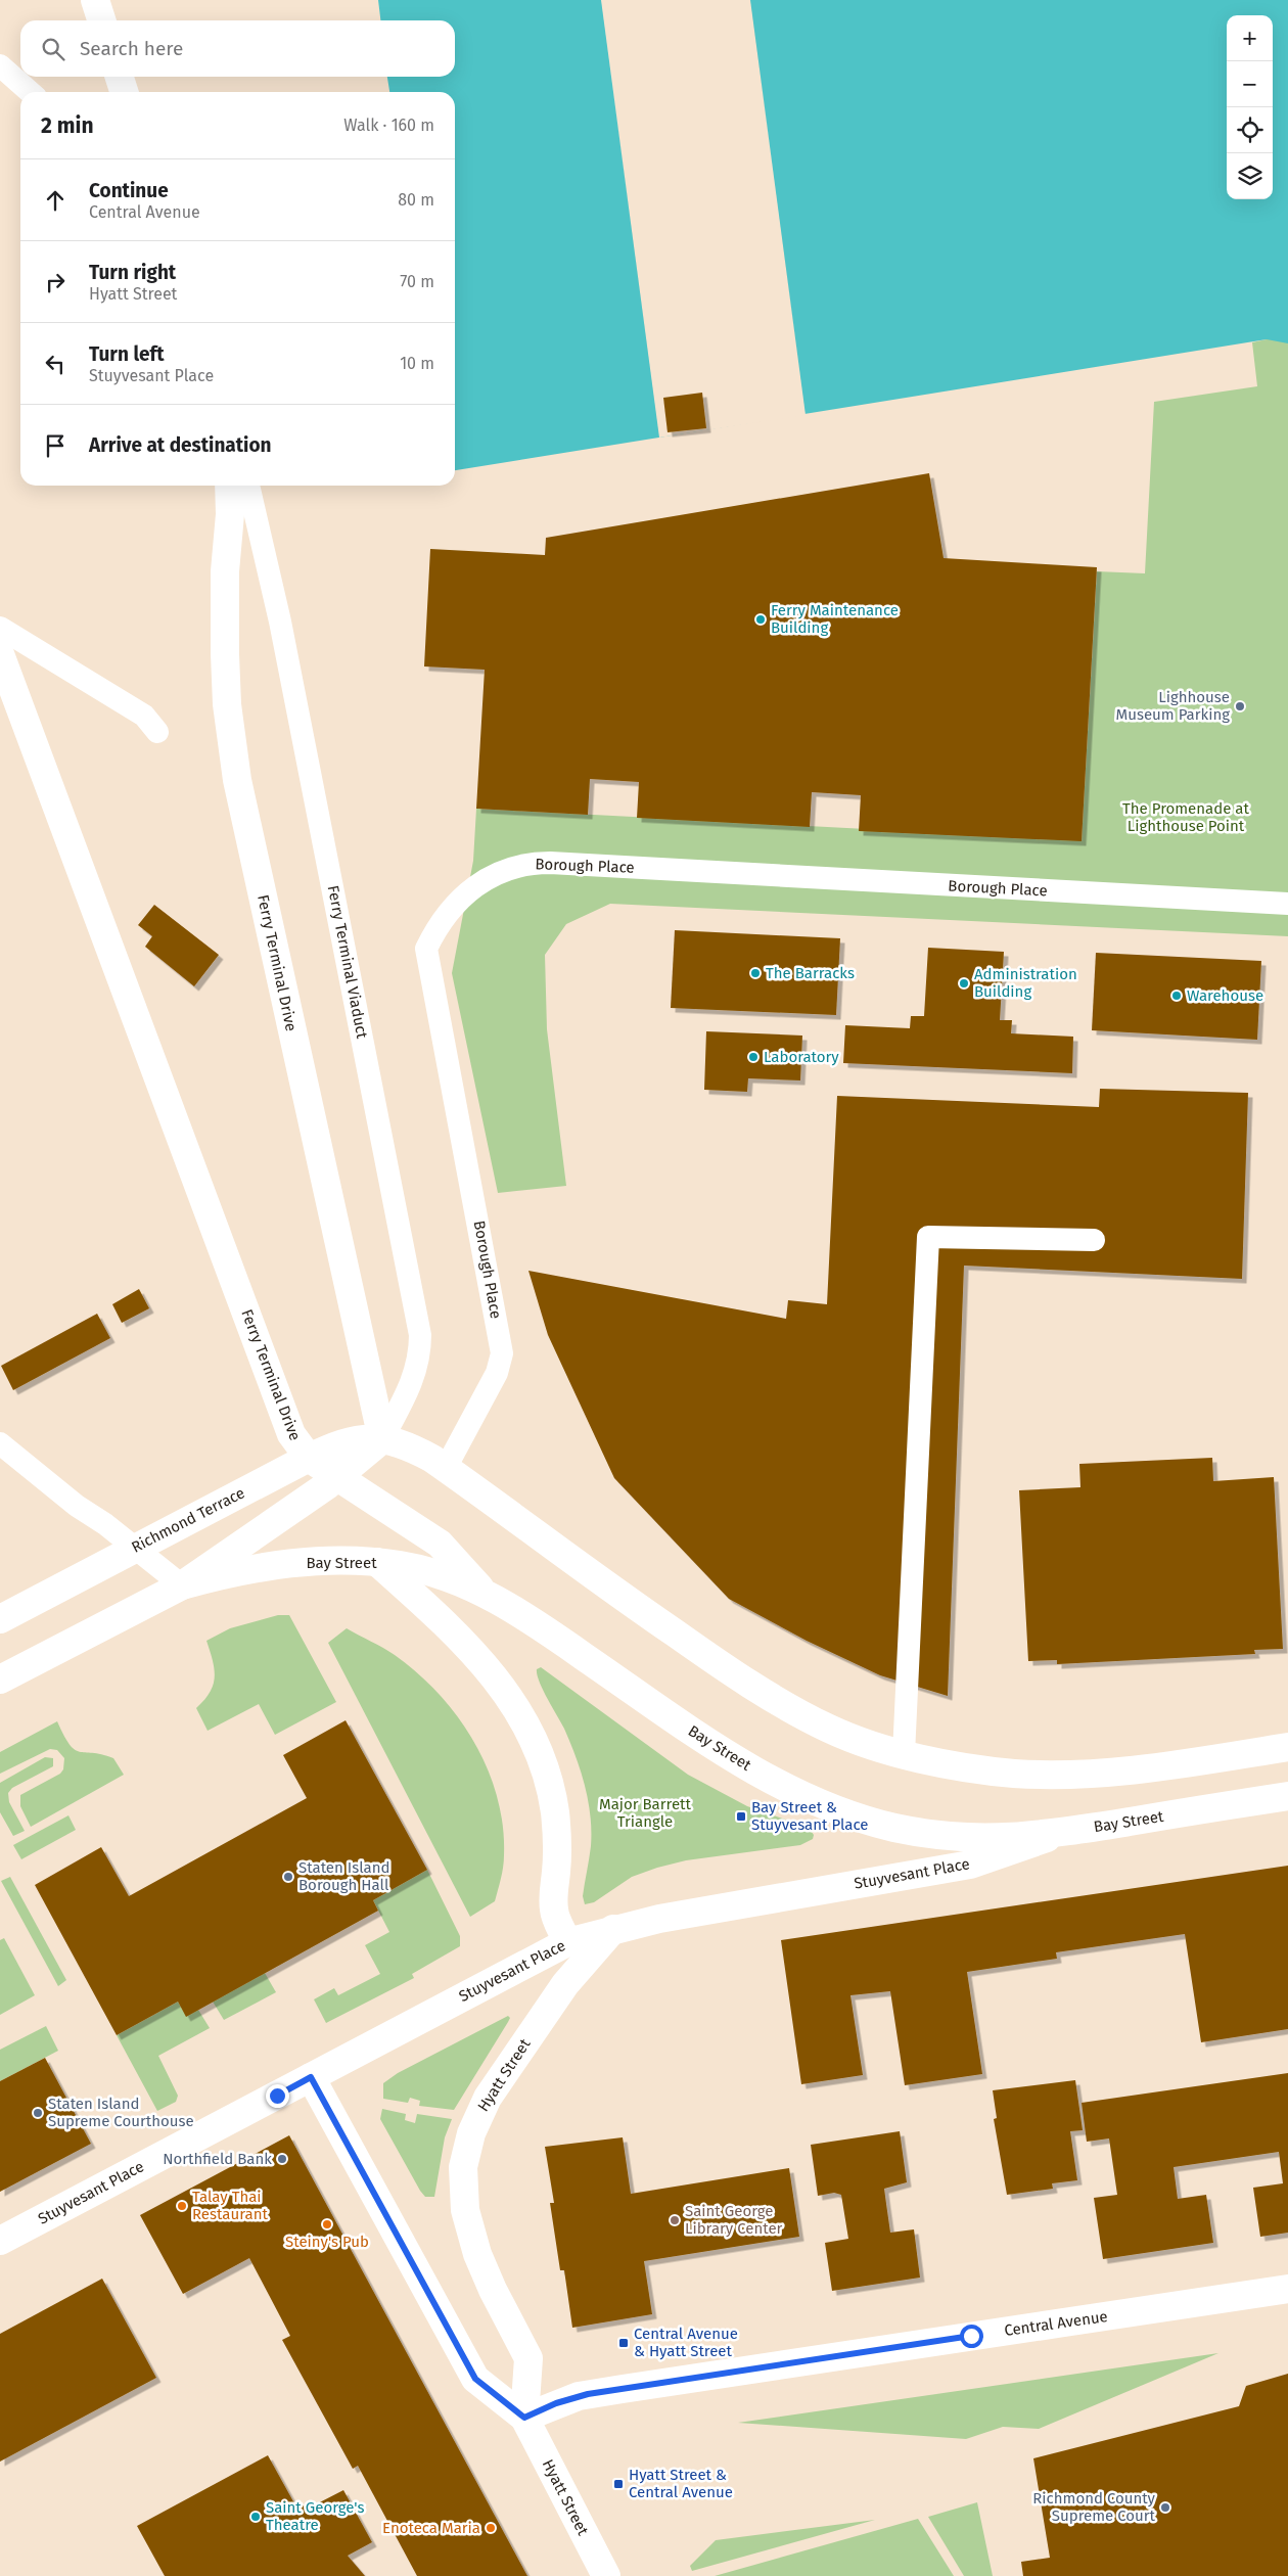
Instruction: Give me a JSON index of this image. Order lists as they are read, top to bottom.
{
  "streets": {
    "street": [
      "Ferry Terminal Drive",
      "Richmond Terrace",
      "Bay Street",
      "Stuyvesant Place",
      "Hyatt Street",
      "Central Avenue"
    ],
    "lane": ["Borough Place", "Ferry Terminal Viaduct"]
  },
  "crossings": [
    ["Ferry Terminal Viaduct", "Ferry Terminal Drive"],
    ["Ferry Terminal Viaduct", "Richmond Terrace"],
    ["Ferry Terminal Drive", "Richmond Terrace"],
    ["Ferry Terminal Drive", "Bay Street"],
    ["Bay Street", "Stuyvesant Place"],
    ["Stuyvesant Place", "Hyatt Street"],
    ["Hyatt Street", "Central Avenue"]
  ],
  "parks": ["The Promenade at Lighthouse Point", "Major Barrett Triangle"],
  "places": {
    "other": [
      "Ferry Maintenance Building",
      "Lighhouse Museum Parking",
      "The Barracks",
      "Administration Building",
      "Warehouse",
      "Laboratory",
      "Staten Island Borough Hall",
      "Staten Island Supreme Courthouse",
      "Northfield Bank",
      "Talay Thai Restaurant",
      "Saint George Library Center",
      "Steiny's Pub",
      "Richmond County Supreme Court",
      "Saint George's Theatre",
      "Enoteca Maria"
    ],
    "transit": ["Bay Street & Stuyvesant Place", "Central Avenue & Hyatt Street", "Hyatt Street & Central Avenue"]
  },
  "page": {
    "map_buttons": ["+", "−"],
    "search": "Search here",
    "heading": ["2 min", "Walk · 160 m"],
    "list": [
      ["Continue", "Central Avenue", "80 m"],
      ["Turn right", "Hyatt Street", "70 m"],
      ["Turn left", "Stuyvesant Place", "10 m"],
      "Arrive at destination"
    ]
  }
}
